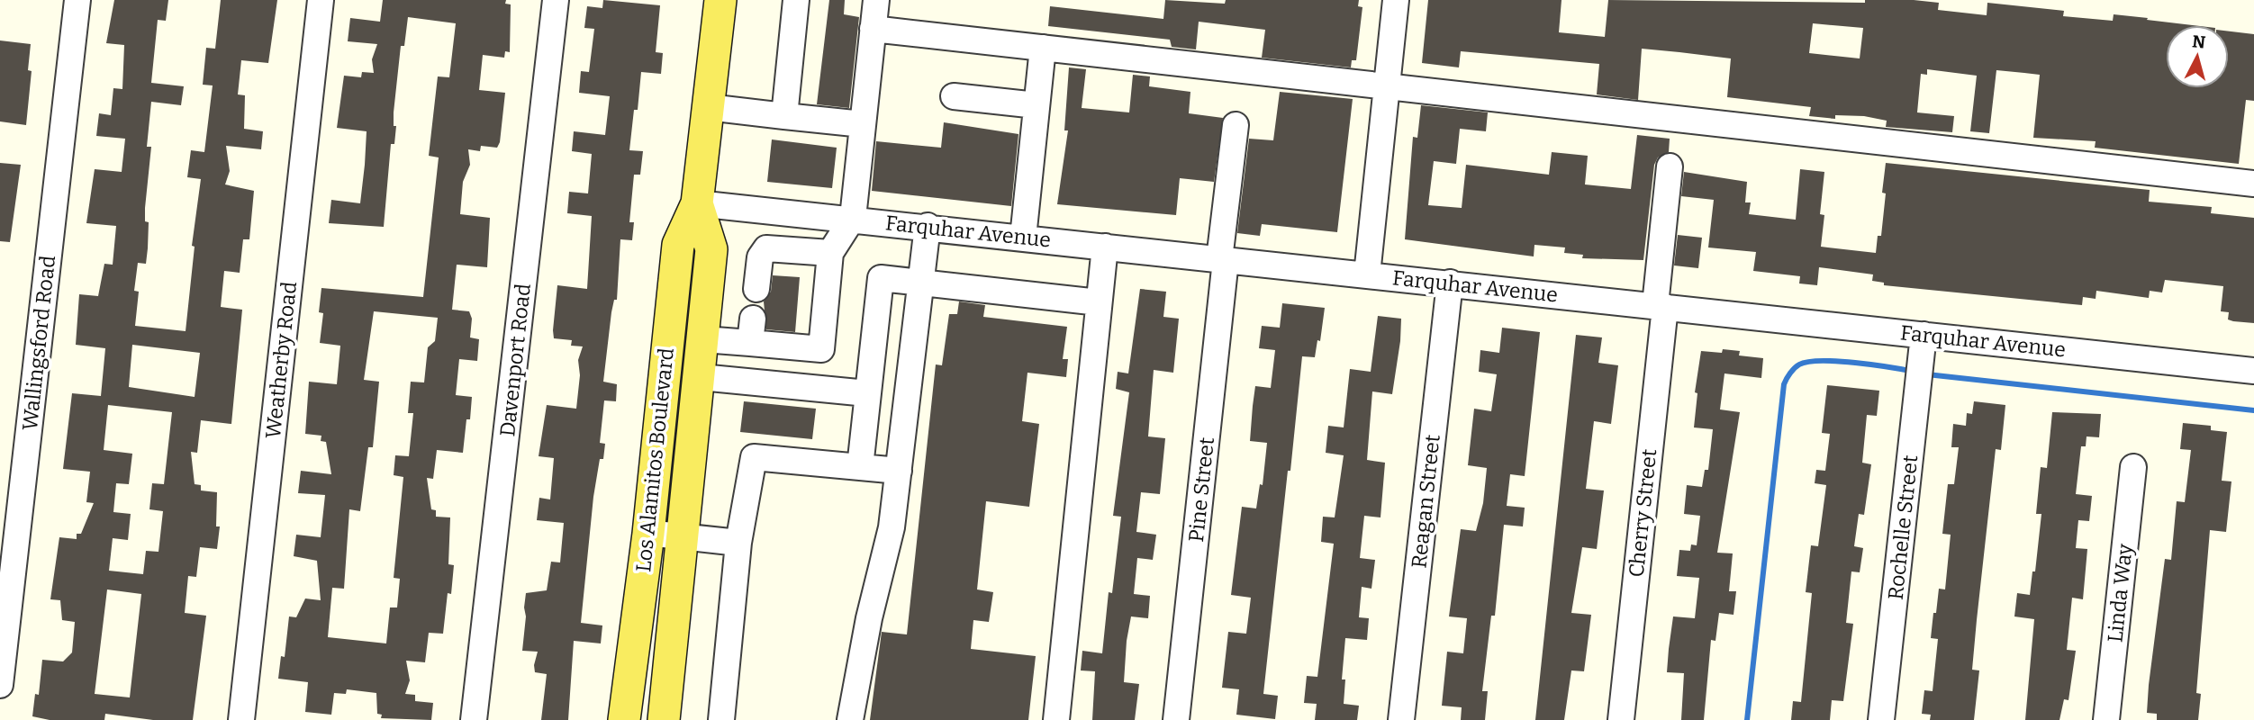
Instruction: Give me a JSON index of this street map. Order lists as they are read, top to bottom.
{
  "streets": {
    "main road": ["Los Alamitos Boulevard"],
    "street": [
      "Farquhar Avenue",
      "Wallingsford Road",
      "Weatherby Road",
      "Davenport Road",
      "Pine Street",
      "Reagan Street",
      "Cherry Street",
      "Rochelle Street",
      "Linda Way"
    ]
  },
  "crossings": [
    ["Farquhar Avenue", "Los Alamitos Boulevard"],
    ["Farquhar Avenue", "Pine Street"],
    ["Farquhar Avenue", "Reagan Street"],
    ["Farquhar Avenue", "Cherry Street"],
    ["Farquhar Avenue", "Rochelle Street"]
  ],
  "north": "top"
}
